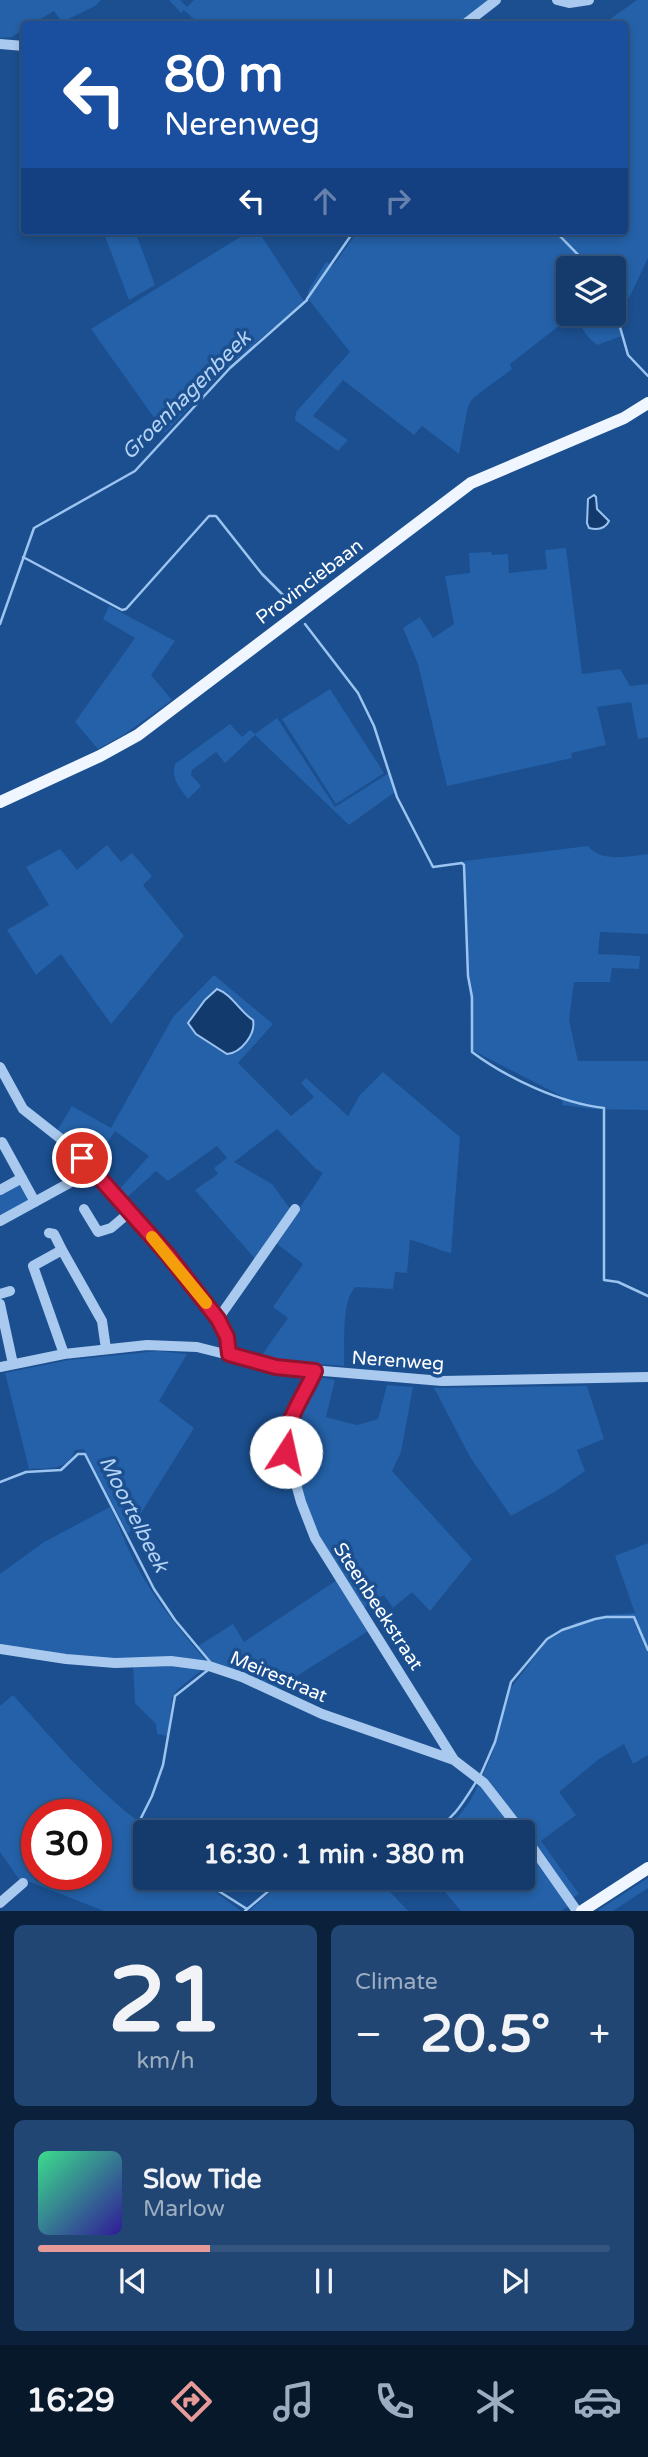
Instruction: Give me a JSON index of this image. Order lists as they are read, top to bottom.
{
  "streets": {
    "main road": ["Provinciebaan"],
    "street": ["Nerenweg", "Steenbeekstraat", "Meirestraat"]
  },
  "crossings": [
    ["Nerenweg", "Steenbeekstraat"],
    ["Steenbeekstraat", "Meirestraat"]
  ],
  "water": ["Groenhagenbeek", "Moortelbeek"],
  "page": {
    "turn": ["80 m", "Nerenweg"],
    "limit": "30",
    "trip": "16:30 · 1 min · 380 m",
    "tile": [
      ["21", "km/h"],
      "Climate"
    ],
    "heat": ["−", "20.5°", "+"],
    "song": ["Slow Tide", "Marlow"],
    "tabs": "16:29"
  }
}
